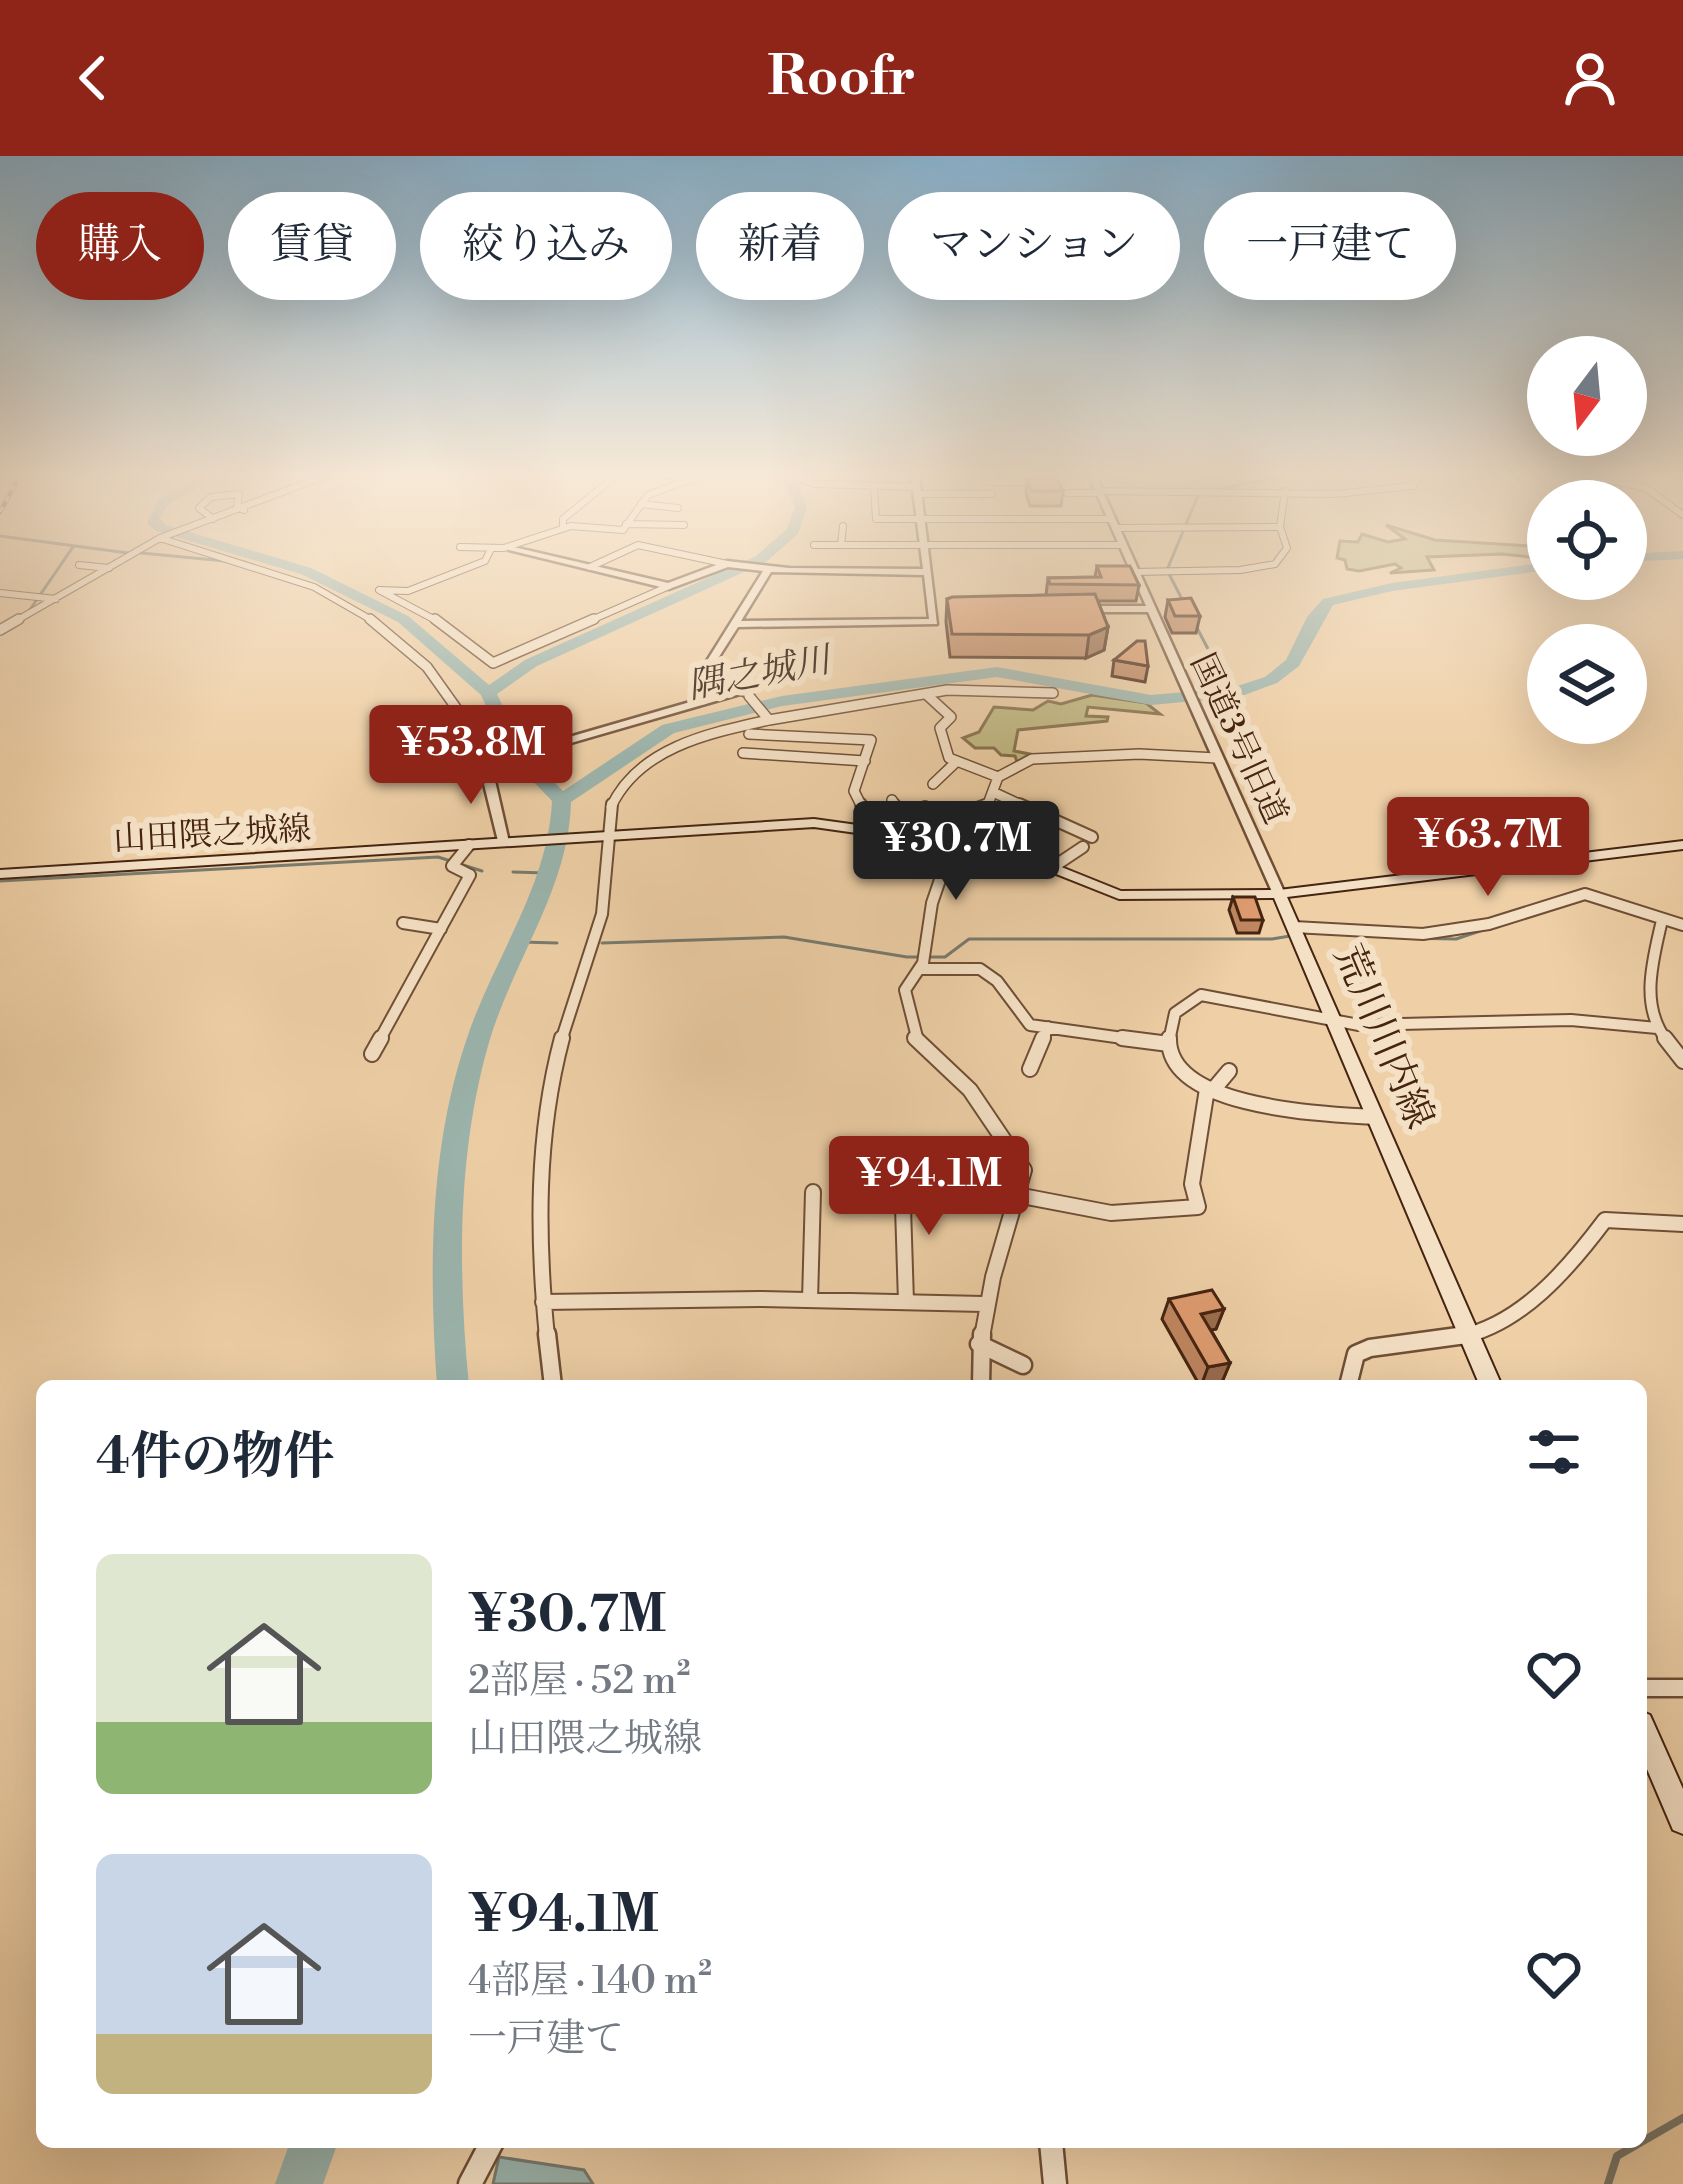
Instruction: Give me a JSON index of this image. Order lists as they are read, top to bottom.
{
  "streets": {
    "main road": ["山田隈之城線", "荒川川内線"],
    "street": ["国道3号旧道"]
  },
  "crossings": [
    ["国道3号旧道", "山田隈之城線"],
    ["国道3号旧道", "荒川川内線"],
    ["山田隈之城線", "荒川川内線"]
  ],
  "water": ["隅之城川"],
  "north": "bottom",
  "page": {
    "header": "Roofr",
    "chip": [
      "購入",
      "賃貸",
      "絞り込み",
      "新着",
      "マンション",
      "一戸建て"
    ],
    "price": [
      "¥53.8M",
      "¥63.7M",
      "¥30.7M",
      "¥94.1M"
    ],
    "heading": "4件の物件",
    "list": [
      {
        "name": "¥30.7M",
        "note": "2部屋 · 52 m² · 山田隈之城線"
      },
      {
        "name": "¥94.1M",
        "note": "4部屋 · 140 m² · 一戸建て"
      }
    ]
  }
}
